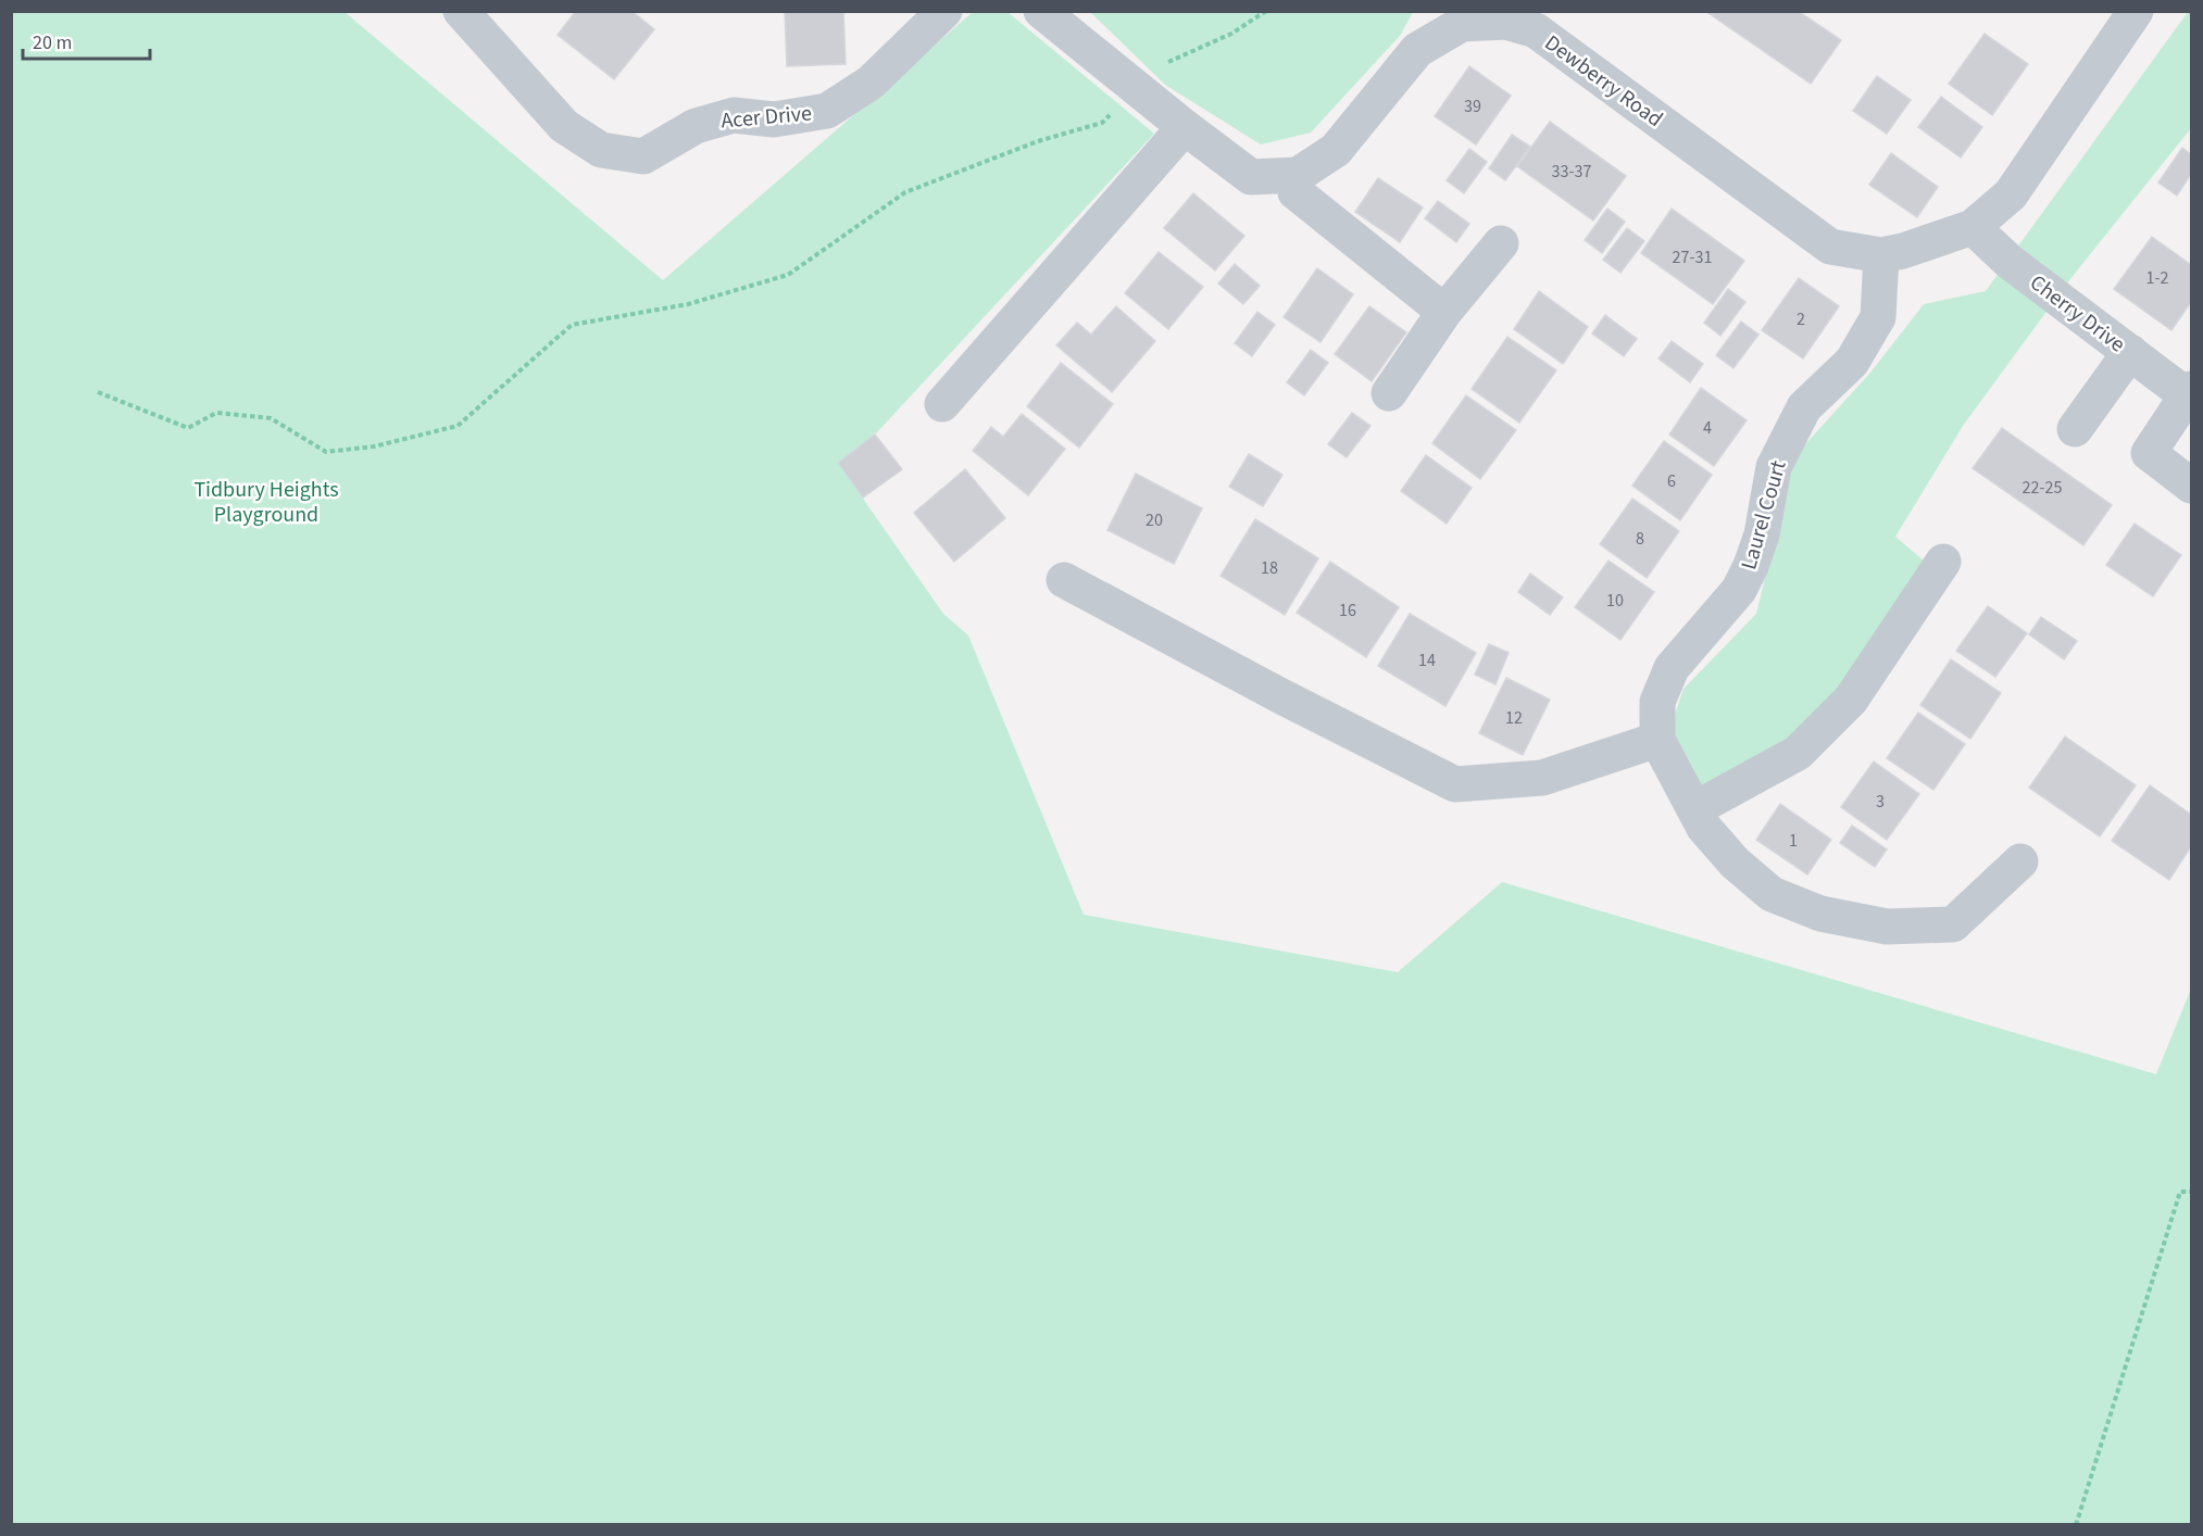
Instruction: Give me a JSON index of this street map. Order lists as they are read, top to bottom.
{
  "streets": {
    "street": [
      "Dewberry Road",
      "Acer Drive",
      "Cherry Drive",
      "Laurel Court"
    ]
  },
  "crossings": [
    ["Dewberry Road", "Cherry Drive"],
    ["Dewberry Road", "Laurel Court"]
  ],
  "parks": ["Tidbury Heights Playground"],
  "house_numbers": [
    "39",
    "33-37",
    "27-31",
    "1-2",
    "2",
    "4",
    "6",
    "22-25",
    "20",
    "8",
    "18",
    "10",
    "16",
    "14",
    "12",
    "3",
    "1"
  ],
  "scale_bar": "20 m"
}
